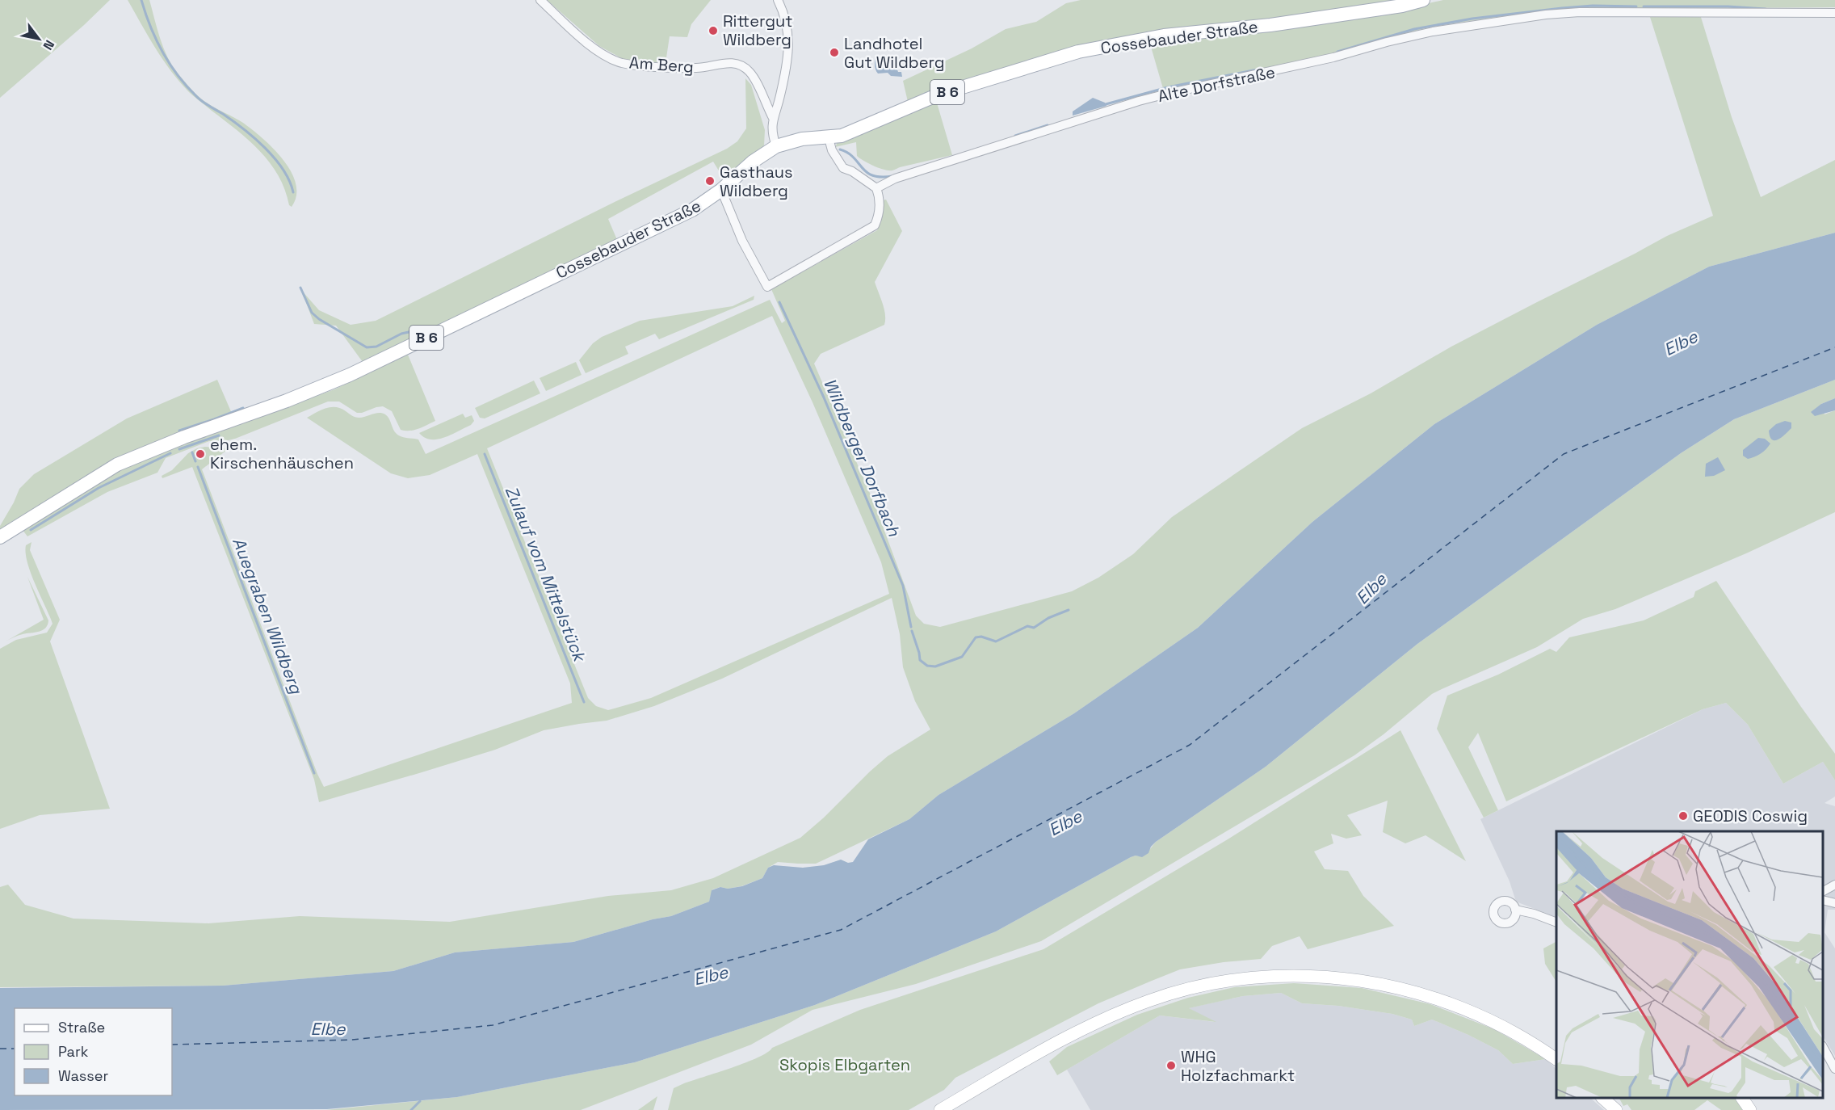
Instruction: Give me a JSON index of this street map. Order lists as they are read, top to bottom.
{
  "streets": {
    "main road": ["Cossebauder Straße", "B 6"],
    "street": ["Am Berg", "Alte Dorfstraße"]
  },
  "water": [
    "Elbe",
    "Wildberger Dorfbach",
    "Zulauf vom Mittelstück",
    "Auegraben Wildberg"
  ],
  "parks": ["Skopis Elbgarten"],
  "places": [
    "Rittergut Wildberg",
    "Landhotel Gut Wildberg",
    "Gasthaus Wildberg",
    "ehem. Kirschenhäuschen",
    "GEODIS Coswig",
    "WHG Holzfachmarkt"
  ],
  "legend": ["Straße", "Park", "Wasser"],
  "north": "bottom right"
}
